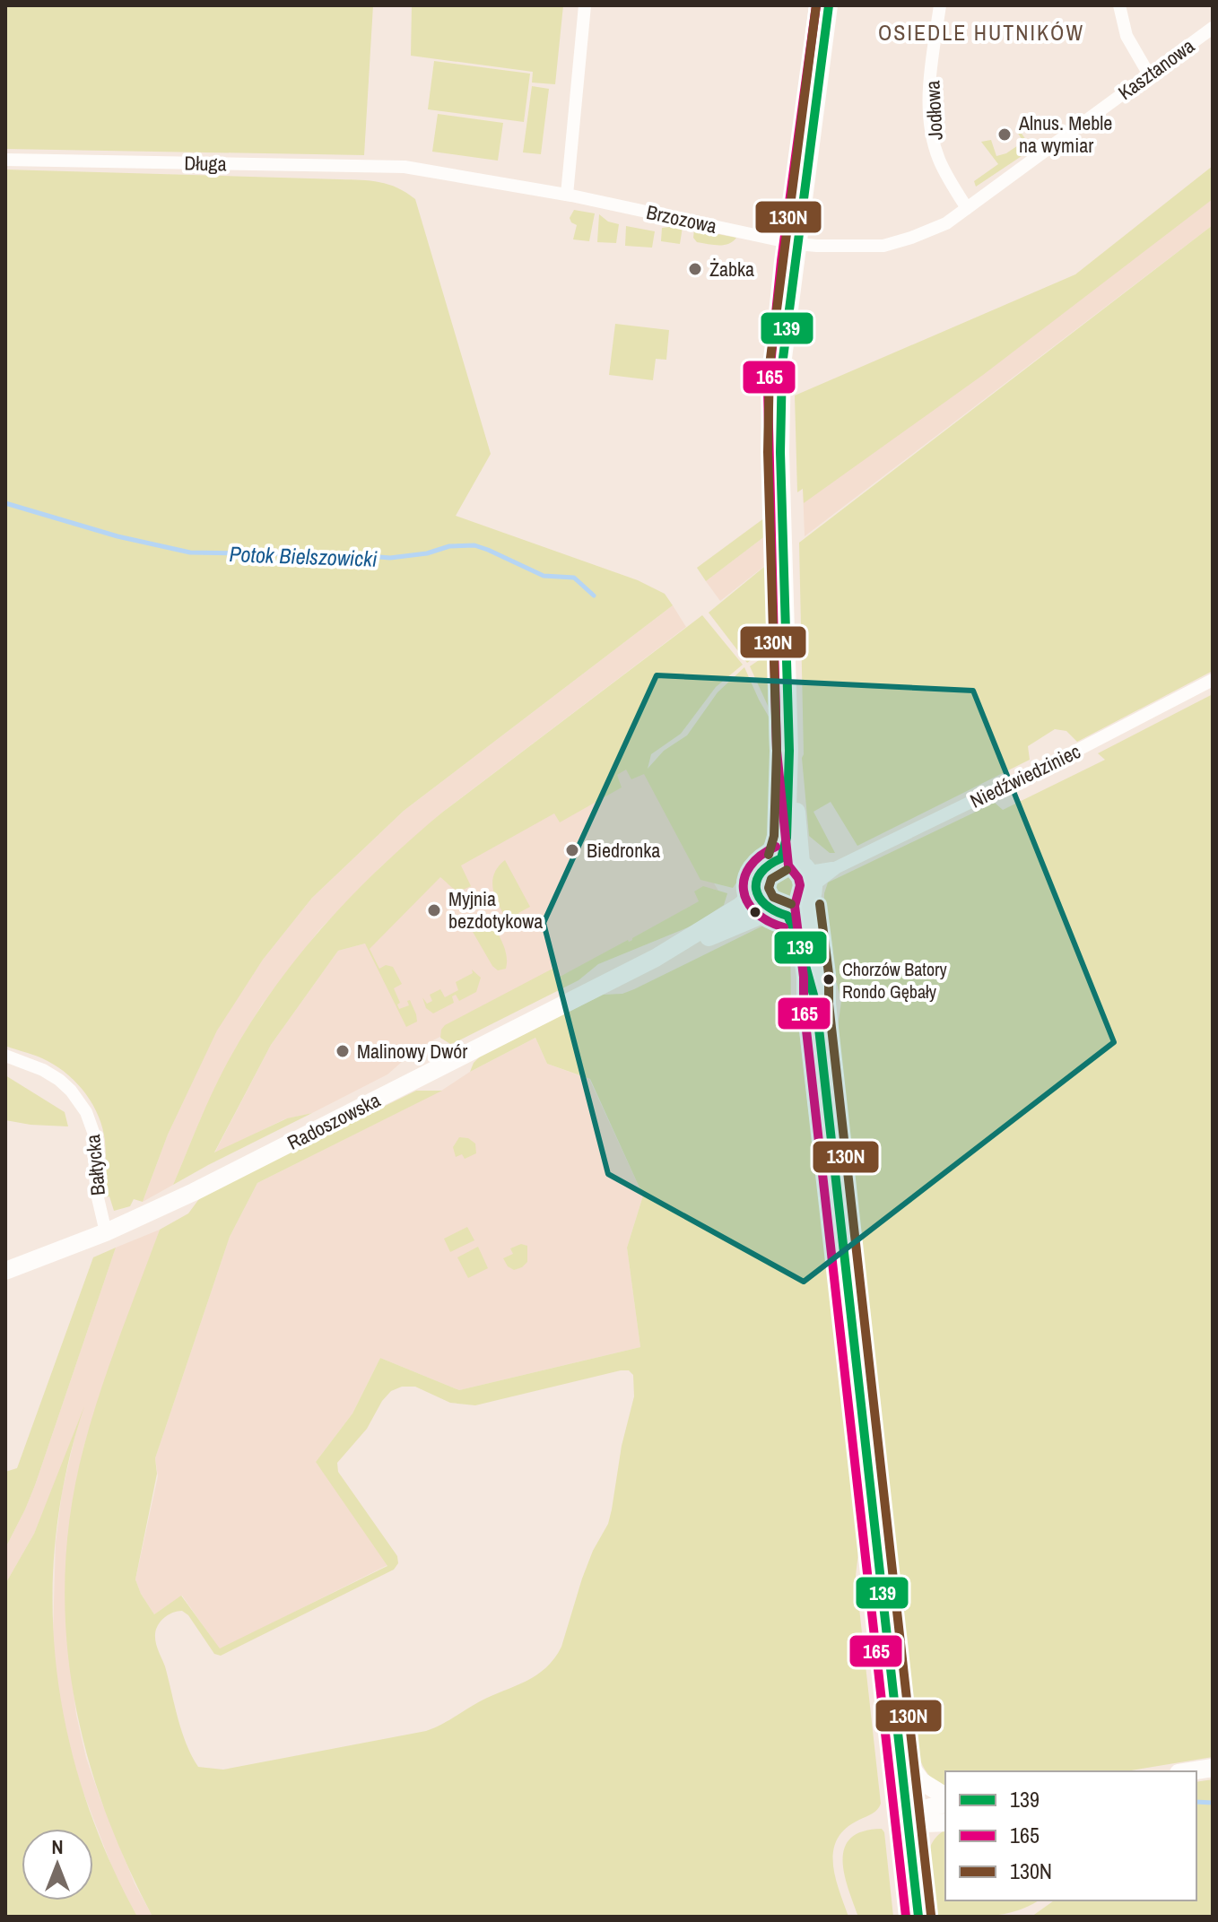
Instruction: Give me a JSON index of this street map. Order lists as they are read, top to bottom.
{
  "streets": {
    "street": [
      "Kasztanowa",
      "Jodłowa",
      "Długa",
      "Brzozowa",
      "Niedźwiedziniec",
      "Radoszowska",
      "Bałtycka"
    ]
  },
  "crossings": [
    ["Kasztanowa", "Jodłowa"],
    ["Kasztanowa", "Brzozowa"],
    ["Długa", "Brzozowa"],
    ["Niedźwiedziniec", "Radoszowska"],
    ["Radoszowska", "Bałtycka"]
  ],
  "districts": ["OSIEDLE HUTNIKÓW"],
  "water": ["Potok Bielszowicki"],
  "places": [
    "Alnus. Meble na wymiar",
    "Żabka",
    "Biedronka",
    "Myjnia bezdotykowa",
    "Chorzów Batory Rondo Gębały",
    "Malinowy Dwór"
  ],
  "lines": ["transit line 139", "transit line 165", "transit line 130N"],
  "legend": ["139", "165", "130N"],
  "north": "top"
}
